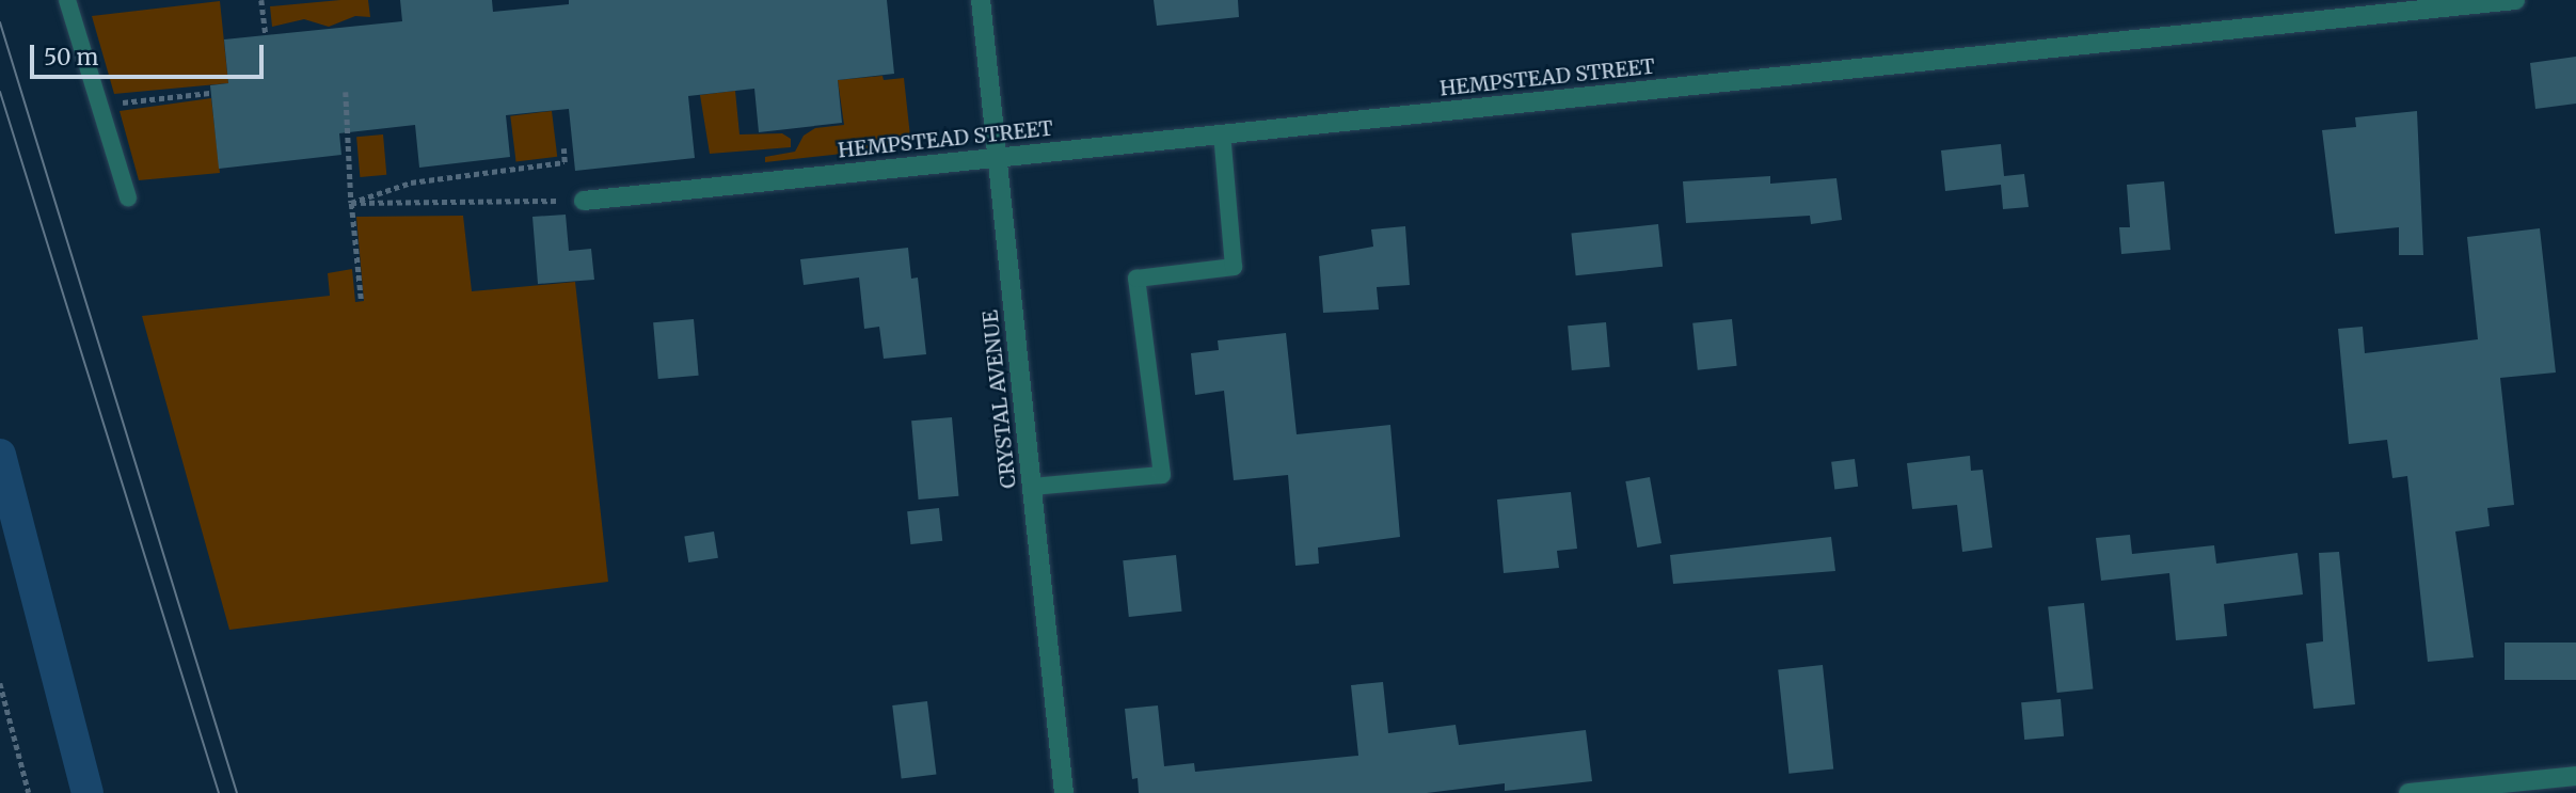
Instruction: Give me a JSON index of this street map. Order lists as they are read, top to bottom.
{
  "streets": {
    "street": ["HEMPSTEAD STREET", "CRYSTAL AVENUE"]
  },
  "crossings": [
    ["HEMPSTEAD STREET", "CRYSTAL AVENUE"]
  ],
  "scale_bar": "50 m"
}
